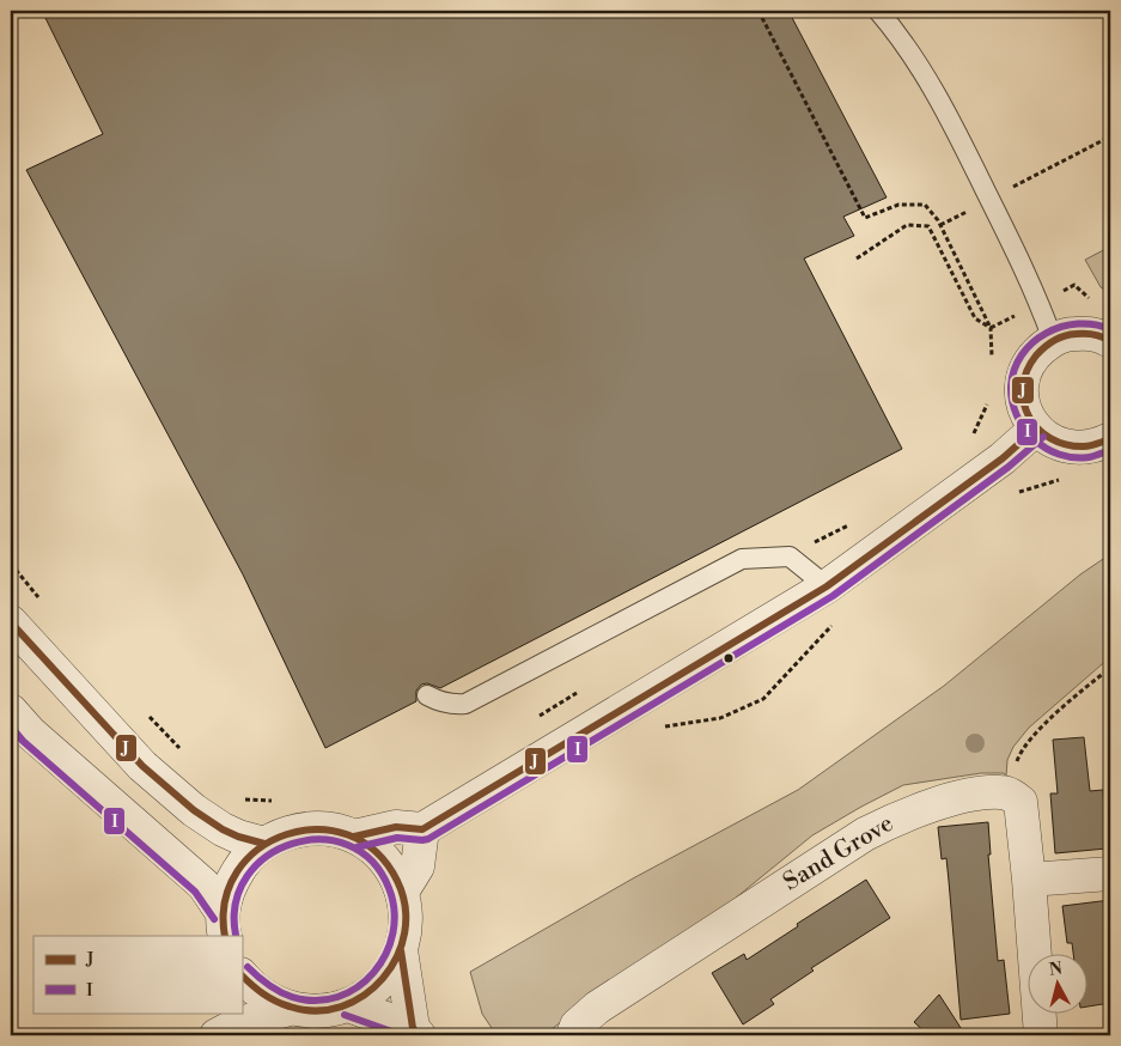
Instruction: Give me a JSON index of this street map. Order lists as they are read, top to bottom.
{
  "streets": {
    "street": ["Sand Grove"]
  },
  "lines": ["transit line I", "transit line J"],
  "legend": ["J", "I"],
  "north": "top"
}
